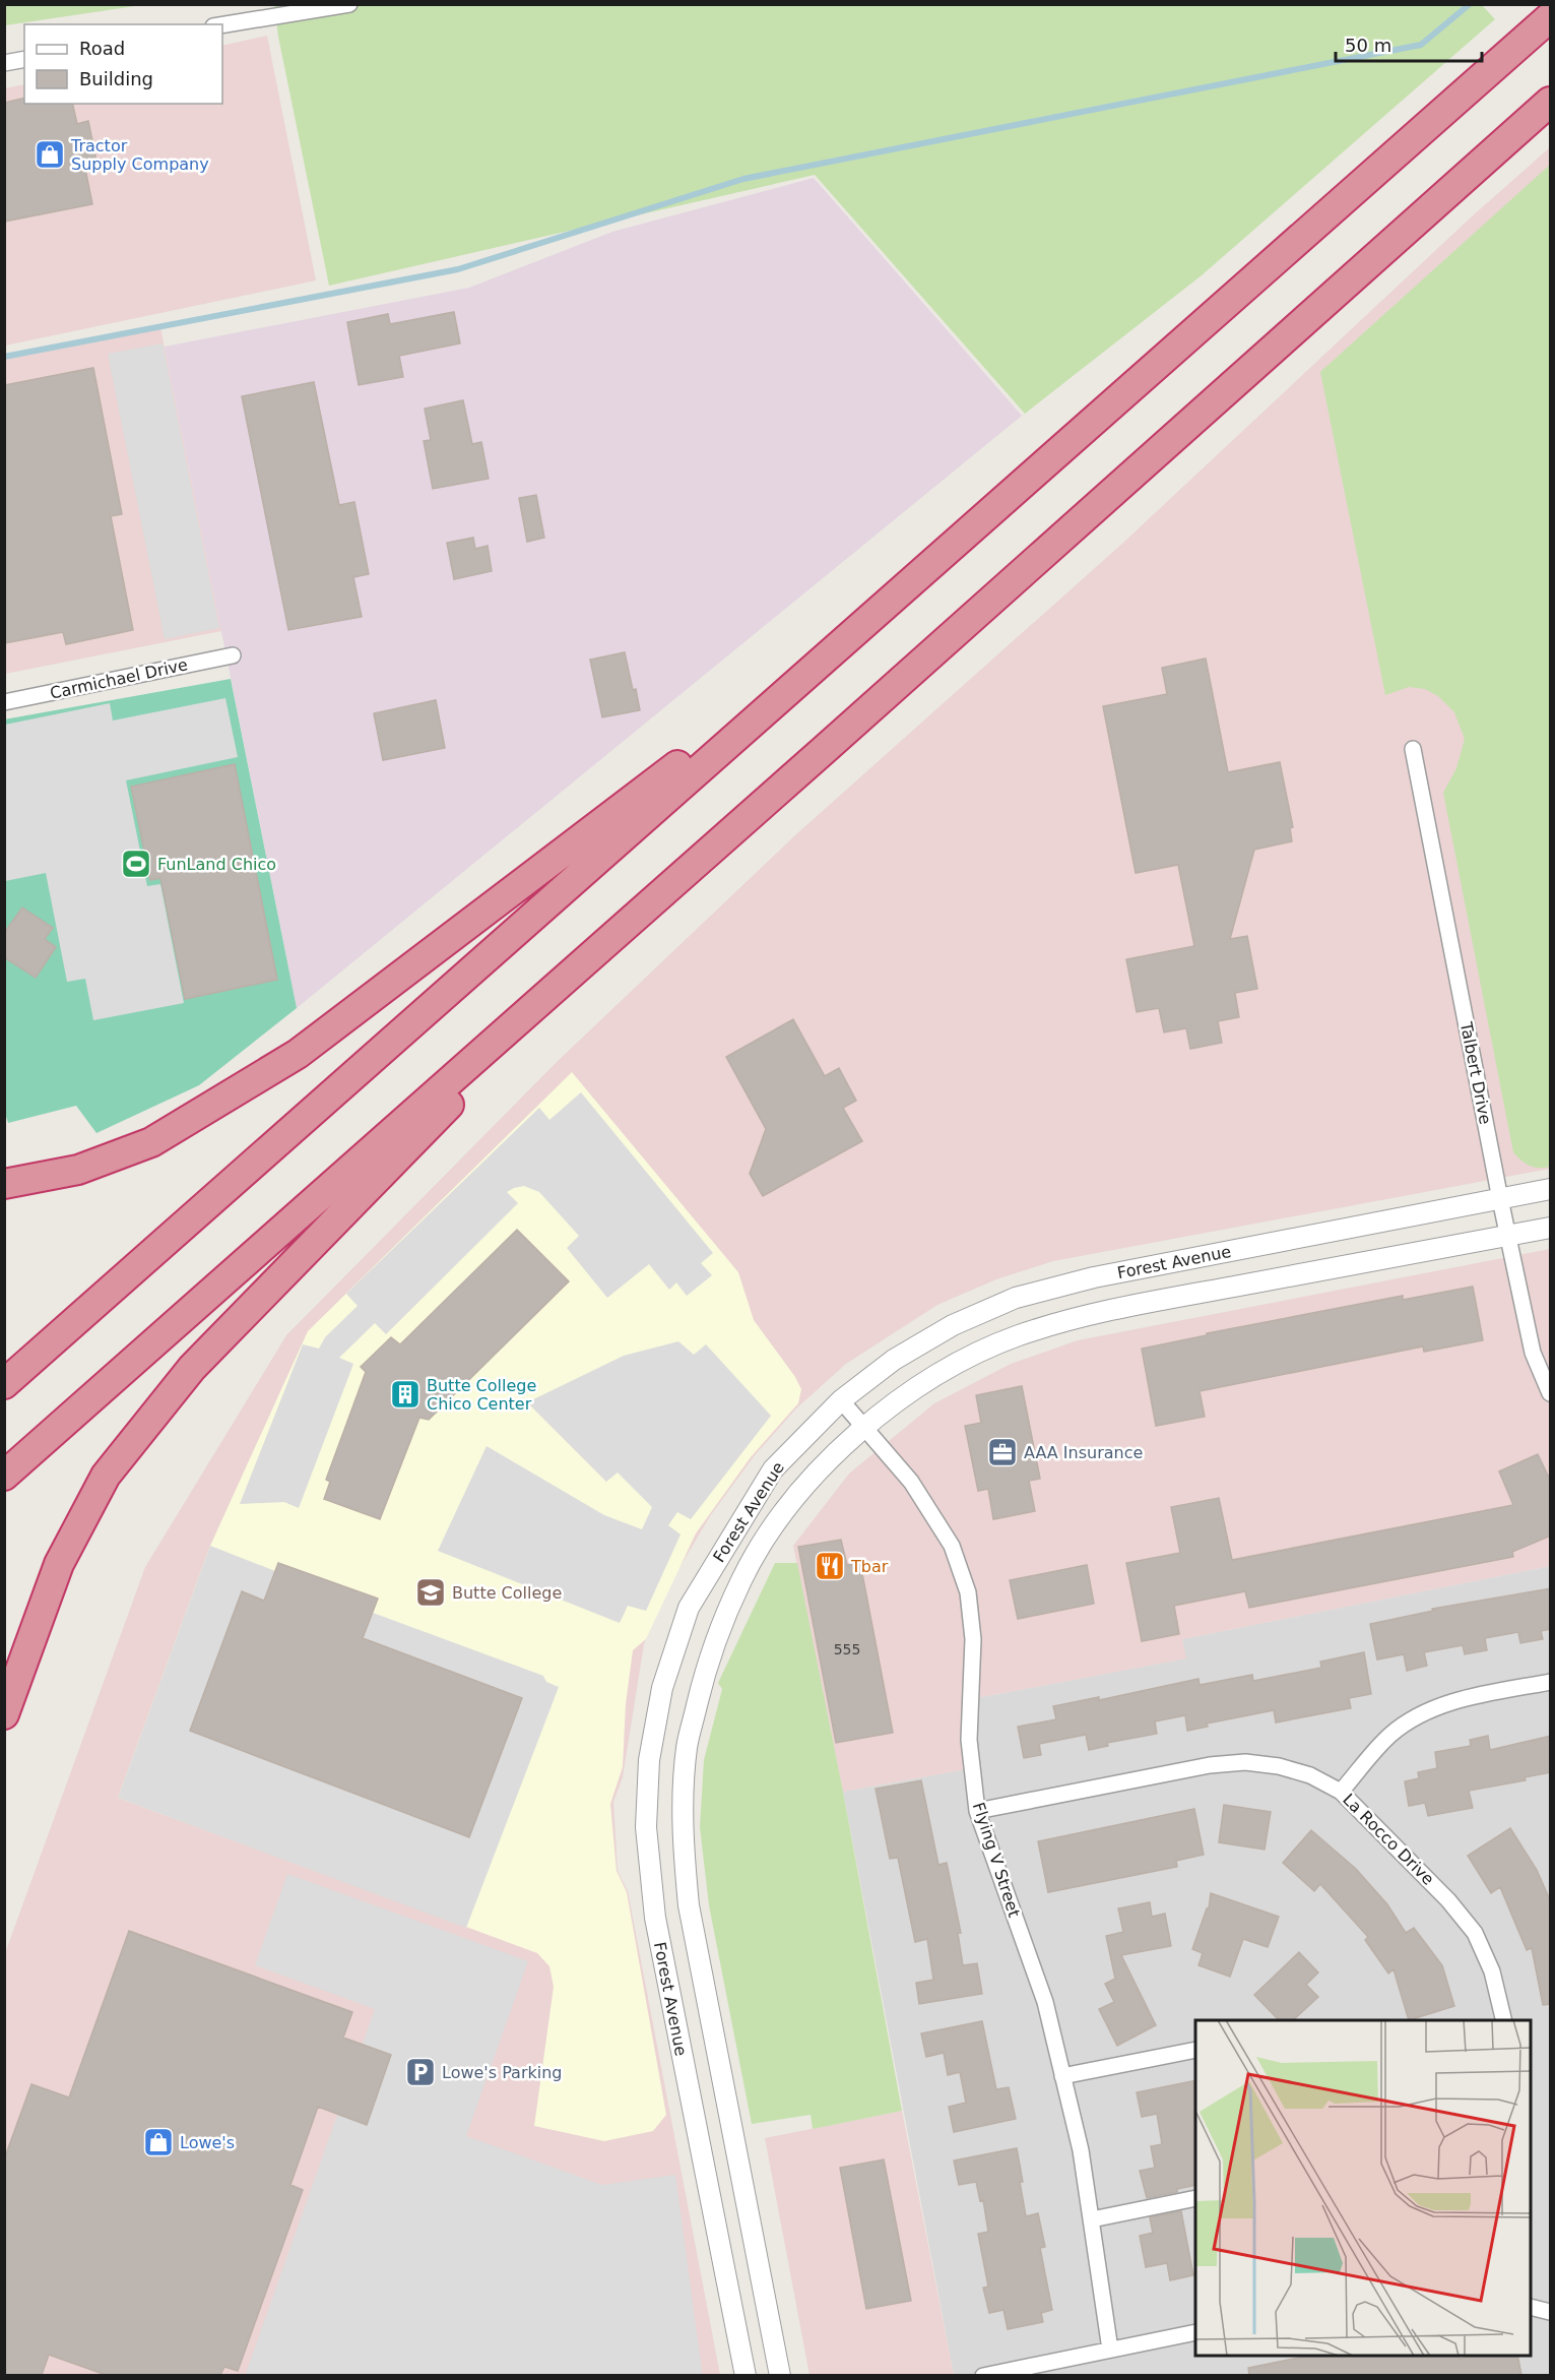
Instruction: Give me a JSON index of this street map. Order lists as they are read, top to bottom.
{
  "streets": {
    "street": [
      "Carmichael Drive",
      "Talbert Drive",
      "Forest Avenue",
      "La Rocco Drive",
      "Flying V Street"
    ]
  },
  "crossings": [
    ["Talbert Drive", "Forest Avenue"],
    ["Forest Avenue", "Flying V Street"],
    ["La Rocco Drive", "Flying V Street"]
  ],
  "places": {
    "shop": ["Tractor Supply Company", "Lowe's"],
    "sports": ["FunLand Chico"],
    "building": ["Butte College Chico Center"],
    "office": ["AAA Insurance"],
    "restaurant": ["Tbar"],
    "school or university": ["Butte College"],
    "parking": ["Lowe's Parking"]
  },
  "house_numbers": ["555"],
  "legend": ["Road", "Building"],
  "scale_bar": "50 m"
}
